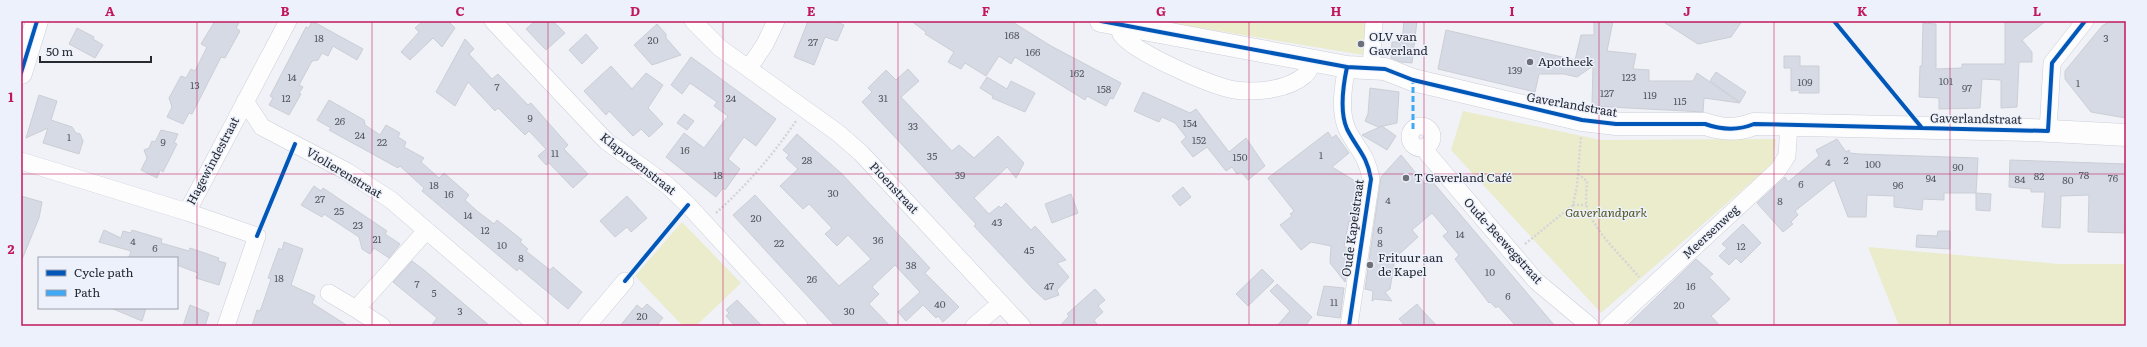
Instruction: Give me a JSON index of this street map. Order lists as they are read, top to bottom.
{
  "streets": {
    "street": [
      "Gaverlandstraat",
      "Hagewindestraat",
      "Klaprozenstraat",
      "Violierenstraat",
      "Pioenstraat",
      "Oude Kapelstraat",
      "Meersenweg",
      "Oude-Beewegstraat"
    ]
  },
  "crossings": [
    ["Gaverlandstraat", "Oude Kapelstraat"],
    ["Gaverlandstraat", "Meersenweg"],
    ["Hagewindestraat", "Violierenstraat"]
  ],
  "parks": ["Gaverlandpark"],
  "places": [
    "OLV van Gaverland",
    "Apotheek",
    "T Gaverland Café",
    "Frituur aan de Kapel"
  ],
  "house_numbers": [
    "168",
    "18",
    "3",
    "20",
    "27",
    "166",
    "139",
    "162",
    "14",
    "123",
    "101",
    "109",
    "1",
    "13",
    "7",
    "97",
    "158",
    "127",
    "119",
    "12",
    "24",
    "31",
    "115",
    "9",
    "26",
    "154",
    "33",
    "24",
    "1",
    "152",
    "9",
    "22",
    "16",
    "11",
    "1",
    "35",
    "150",
    "28",
    "2",
    "4",
    "100",
    "90",
    "18",
    "39",
    "78",
    "82",
    "94",
    "76",
    "84",
    "80",
    "6",
    "18",
    "96",
    "30",
    "16",
    "27",
    "4",
    "8",
    "25",
    "14",
    "20",
    "43",
    "23",
    "12",
    "6",
    "14",
    "21",
    "36",
    "4",
    "22",
    "8",
    "10",
    "12",
    "6",
    "45",
    "8",
    "38",
    "10",
    "18",
    "26",
    "7",
    "47",
    "16",
    "5",
    "6",
    "11",
    "40",
    "20",
    "3",
    "30",
    "20"
  ],
  "legend": ["Cycle path", "Path"],
  "scale_bar": "50 m",
  "grid": {
    "columns": [
      "A",
      "B",
      "C",
      "D",
      "E",
      "F",
      "G",
      "H",
      "I",
      "J",
      "K",
      "L"
    ],
    "rows": ["1", "2"]
  }
}
